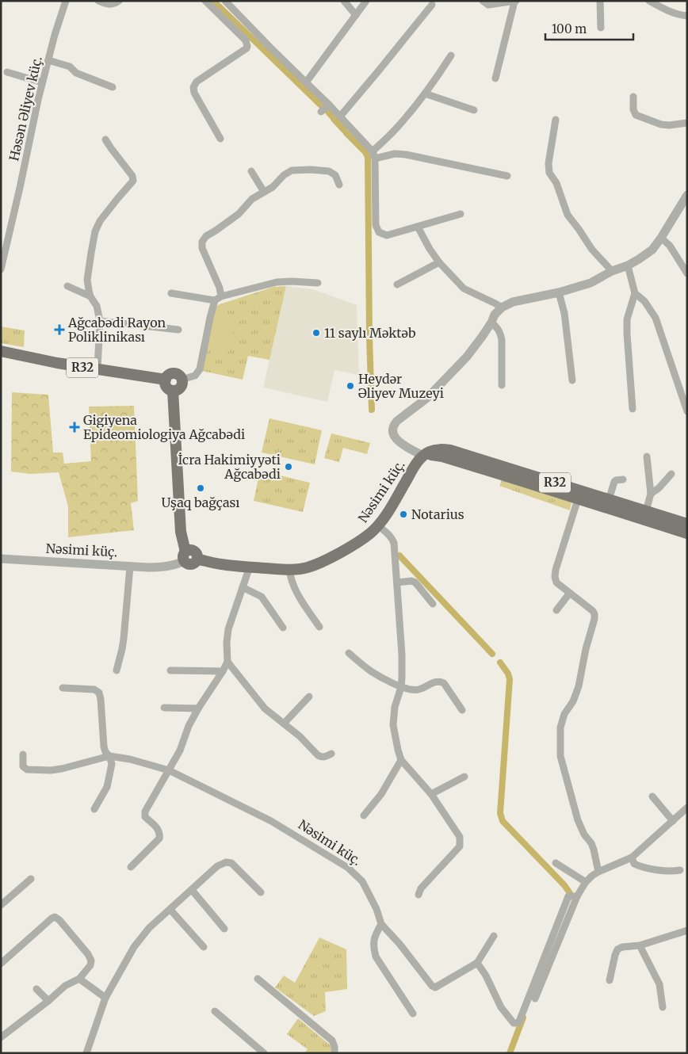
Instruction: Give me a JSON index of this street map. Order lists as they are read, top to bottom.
{
  "streets": {
    "main road": ["R32", "Nəsimi küç."],
    "street": ["Həsən Əliyev küç."]
  },
  "crossings": [
    ["R32", "Nəsimi küç."]
  ],
  "places": {
    "health": ["Ağcabədi Rayon Poliklinikası", "Gigiyena Epideomiologiya Ağcabədi"],
    "other": [
      "11 saylı Məktəb",
      "Heydər Əliyev Muzeyi",
      "İcra Hakimiyyəti Ağcabədi",
      "Uşaq bağçası",
      "Notarius"
    ]
  },
  "scale_bar": "100 m"
}
